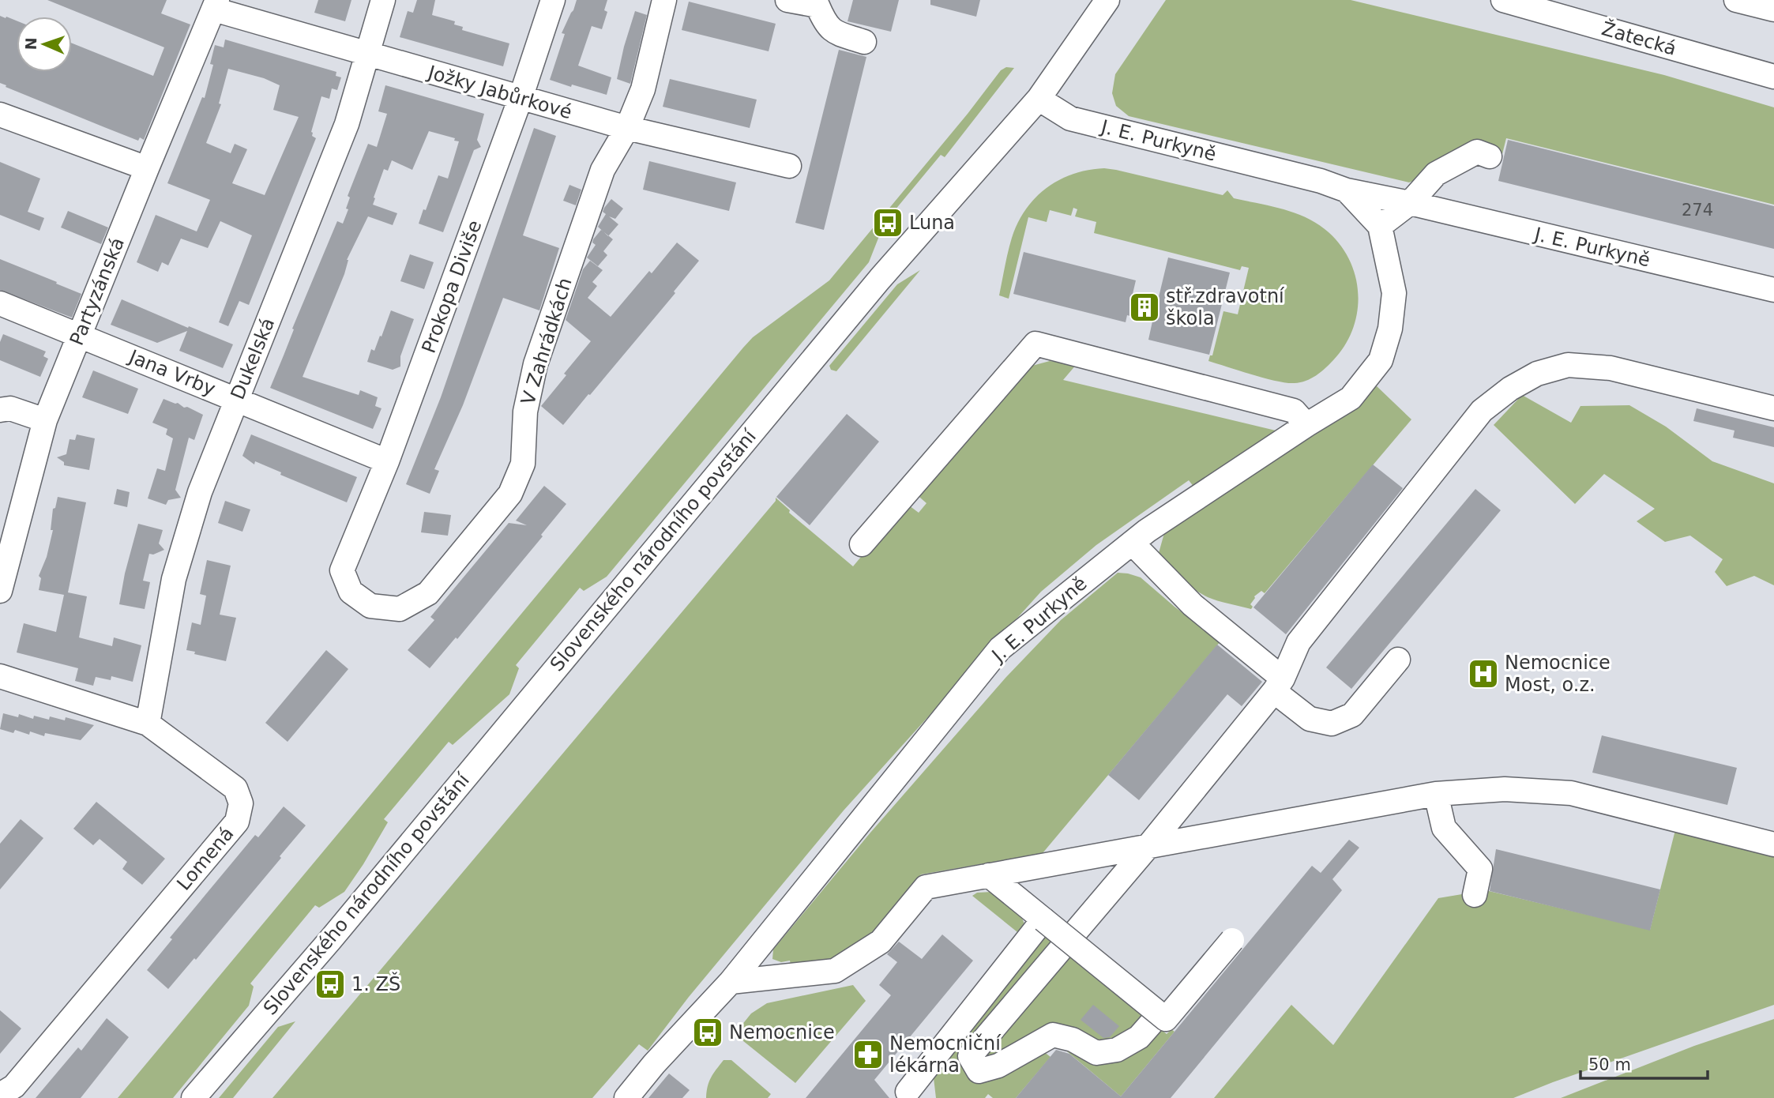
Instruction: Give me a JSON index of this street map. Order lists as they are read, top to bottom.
{
  "streets": {
    "street": [
      "Žatecká",
      "Jožky Jabůrkové",
      "J. E. Purkyně",
      "Prokopa Diviše",
      "Partyzánská",
      "V Zahrádkách",
      "Dukelská",
      "Jana Vrby",
      "Slovenského národního povstání",
      "Lomená"
    ]
  },
  "crossings": [
    ["Jožky Jabůrkové", "Prokopa Diviše"],
    ["Jožky Jabůrkové", "Partyzánská"],
    ["Jožky Jabůrkové", "V Zahrádkách"],
    ["Jožky Jabůrkové", "Dukelská"],
    ["J. E. Purkyně", "Slovenského národního povstání"],
    ["Prokopa Diviše", "V Zahrádkách"],
    ["Prokopa Diviše", "Jana Vrby"],
    ["Partyzánská", "Jana Vrby"],
    ["Dukelská", "Jana Vrby"],
    ["Dukelská", "Lomená"]
  ],
  "places": {
    "bus stop": ["Luna", "1. ZŠ", "Nemocnice"],
    "building": ["stř.zdravotní škola"],
    "hospital": ["Nemocnice Most, o.z."],
    "pharmacy": ["Nemocniční lékárna"]
  },
  "house_numbers": ["274"],
  "scale_bar": "50 m",
  "north": "left"
}
